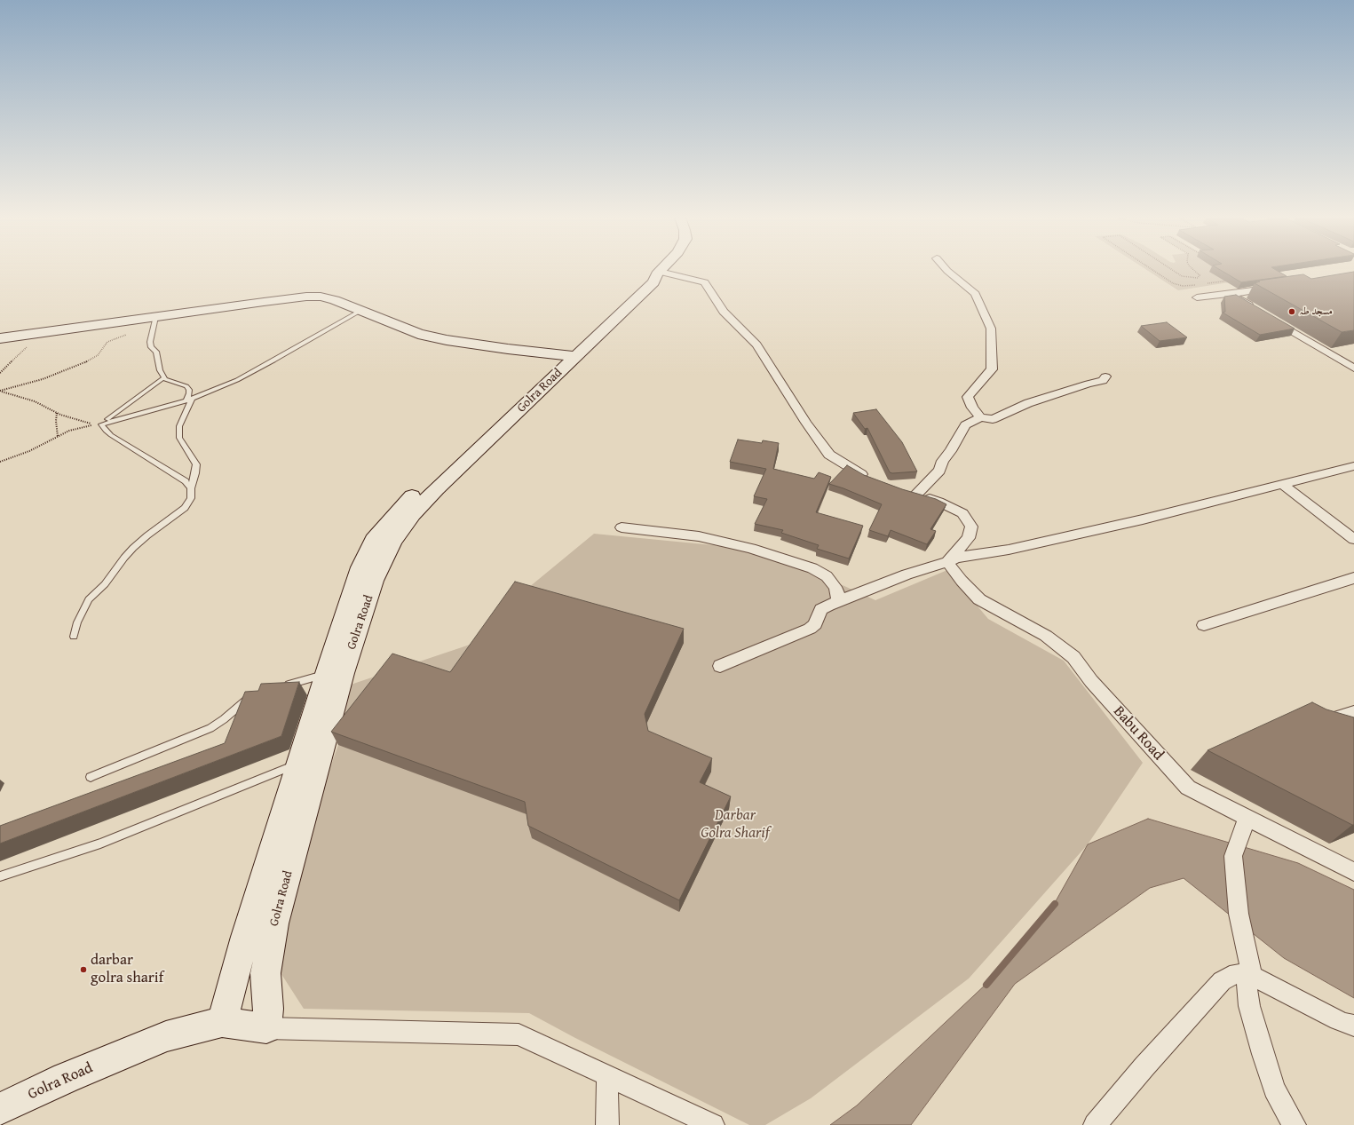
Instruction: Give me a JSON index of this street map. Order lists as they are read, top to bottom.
{
  "streets": {
    "street": ["Golra Road", "Babu Road"]
  },
  "parks": ["Darbar Golra Sharif"],
  "places": ["مسجد طہ", "darbar golra sharif"]
}
